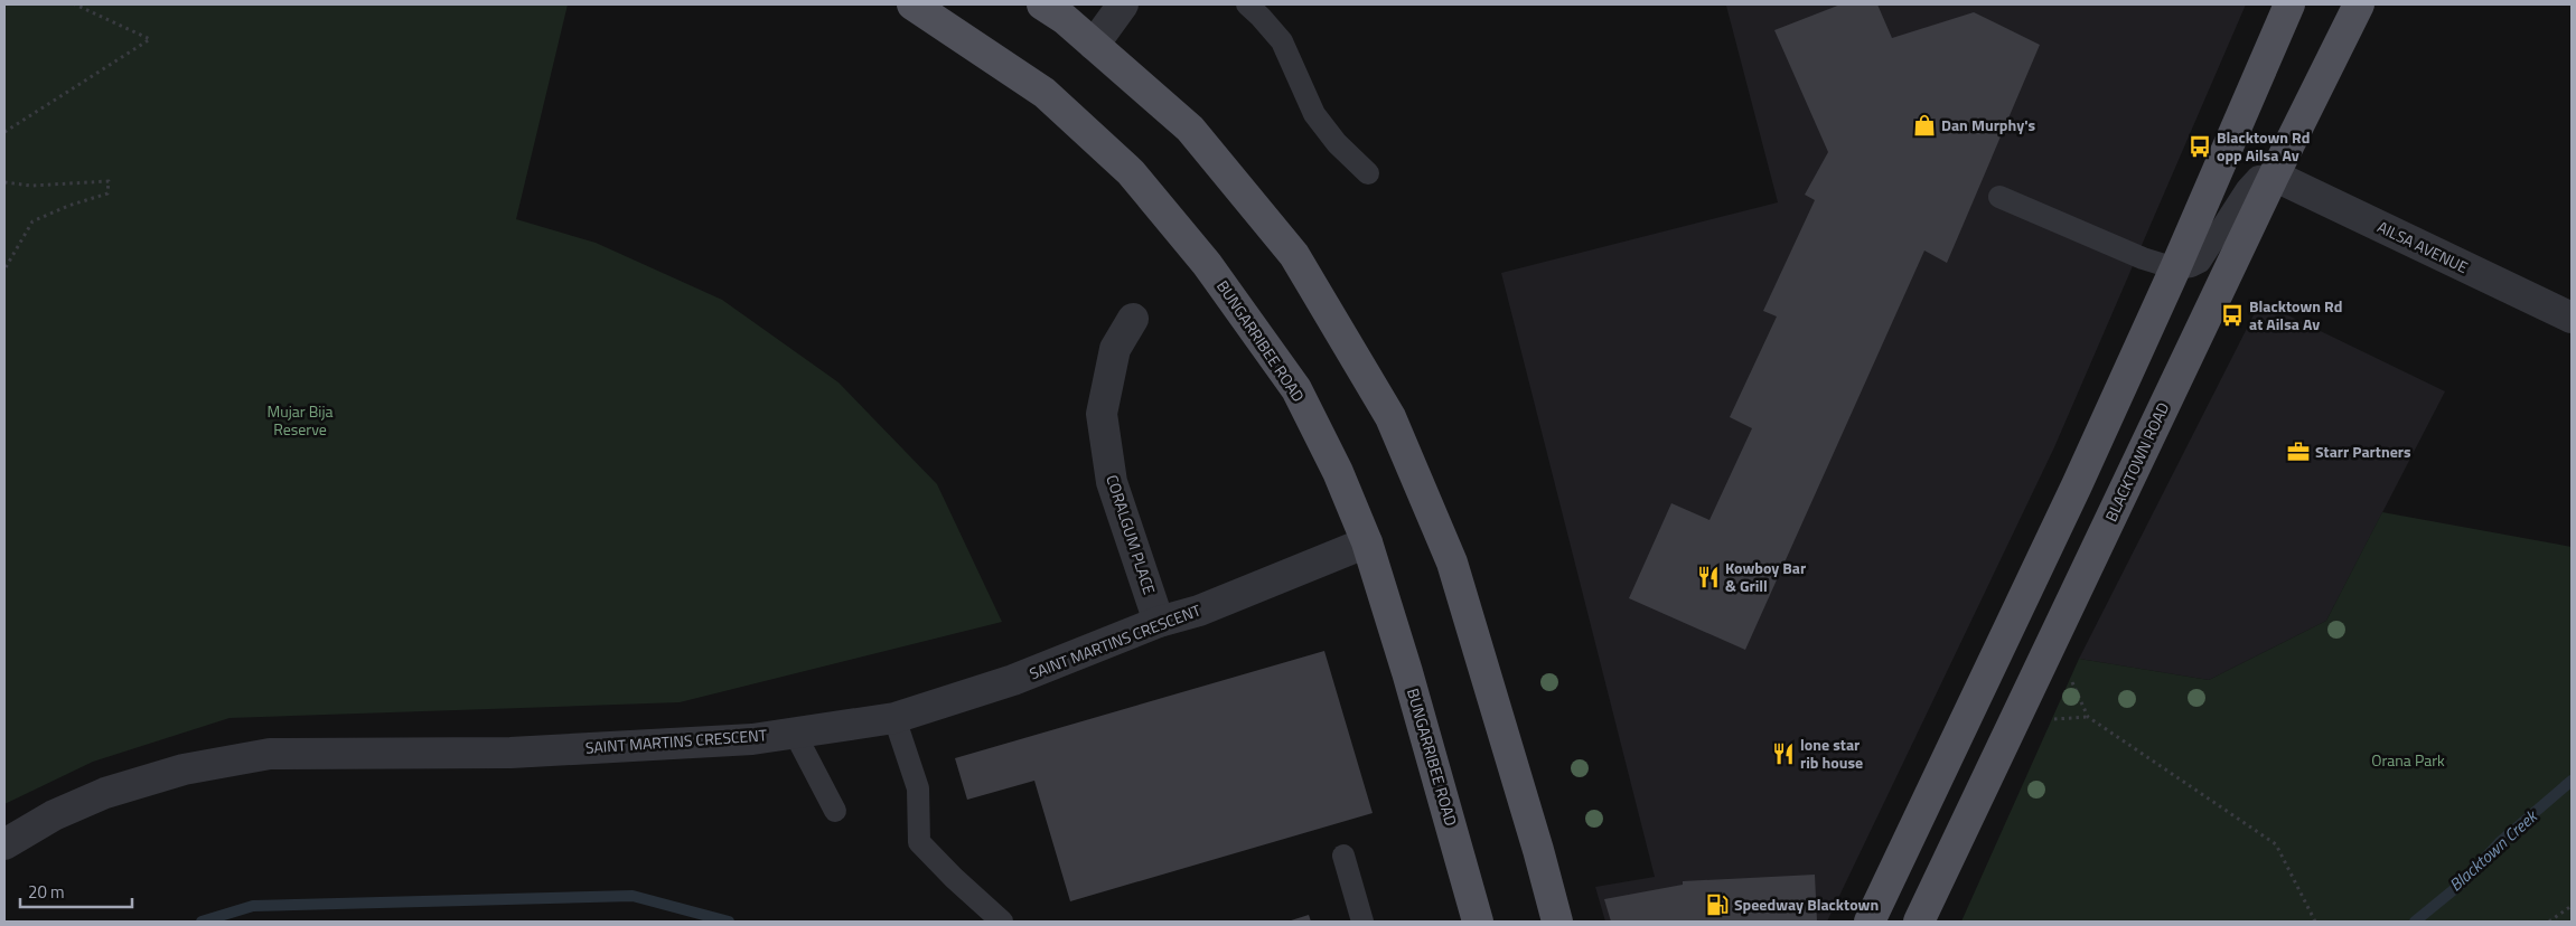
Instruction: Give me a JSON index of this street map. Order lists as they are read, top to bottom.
{
  "streets": {
    "main road": ["BUNGARRIBEE ROAD", "BLACKTOWN ROAD"],
    "street": ["AILSA AVENUE", "CORALGUM PLACE", "SAINT MARTINS CRESCENT"]
  },
  "crossings": [
    ["AILSA AVENUE", "BLACKTOWN ROAD"],
    ["BUNGARRIBEE ROAD", "SAINT MARTINS CRESCENT"],
    ["CORALGUM PLACE", "SAINT MARTINS CRESCENT"]
  ],
  "water": ["Blacktown Creek"],
  "parks": ["Mujar Bija Reserve", "Orana Park"],
  "places": {
    "shop": ["Dan Murphy's"],
    "bus stop": ["Blacktown Rd opp Ailsa Av", "Blacktown Rd at Ailsa Av"],
    "office": ["Starr Partners"],
    "restaurant": ["Kowboy Bar & Grill", "lone star rib house"],
    "fuel station": ["Speedway Blacktown"]
  },
  "scale_bar": "20 m"
}
